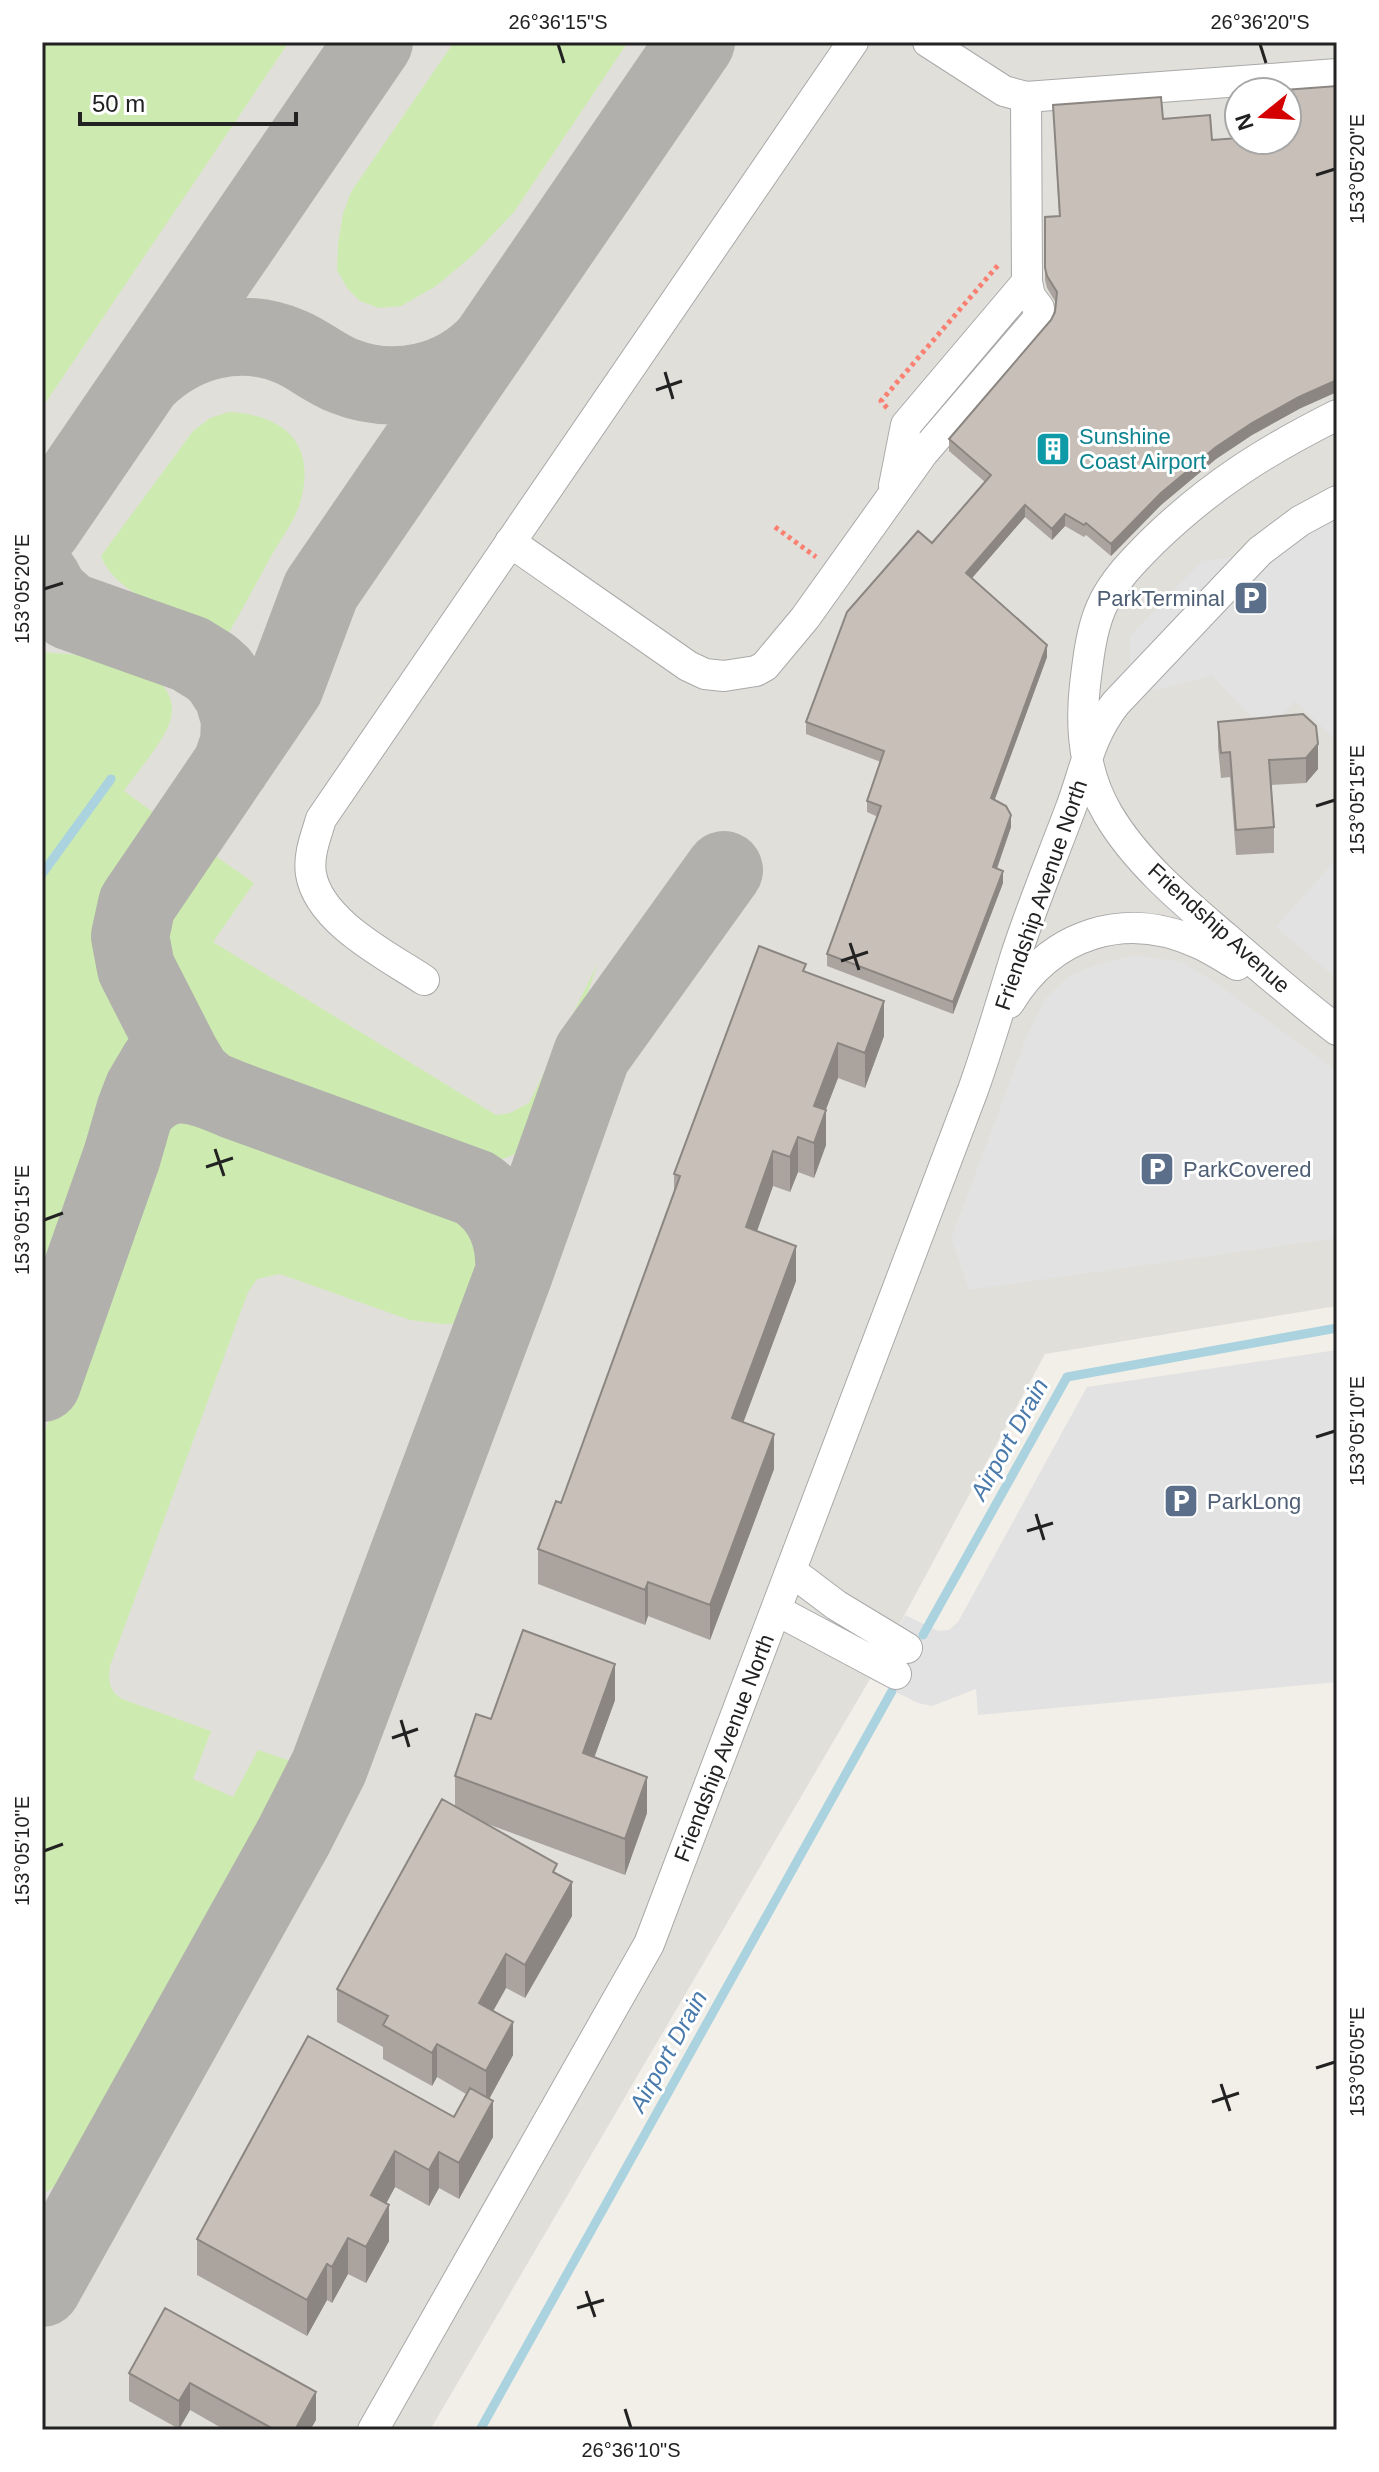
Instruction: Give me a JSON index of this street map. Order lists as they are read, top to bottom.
{
  "streets": {
    "street": ["Friendship Avenue North", "Friendship Avenue"]
  },
  "crossings": [
    ["Friendship Avenue North", "Friendship Avenue"]
  ],
  "water": ["Airport Drain"],
  "places": {
    "building": ["Sunshine Coast Airport"],
    "parking": ["ParkTerminal", "ParkCovered", "ParkLong"]
  },
  "scale_bar": "50 m",
  "north": "left",
  "coordinates": [
    "26°36'15\"S",
    "26°36'20\"S",
    "153°05'20\"E",
    "153°05'15\"E",
    "153°05'10\"E",
    "153°05'05\"E",
    "26°36'10\"S"
  ]
}
